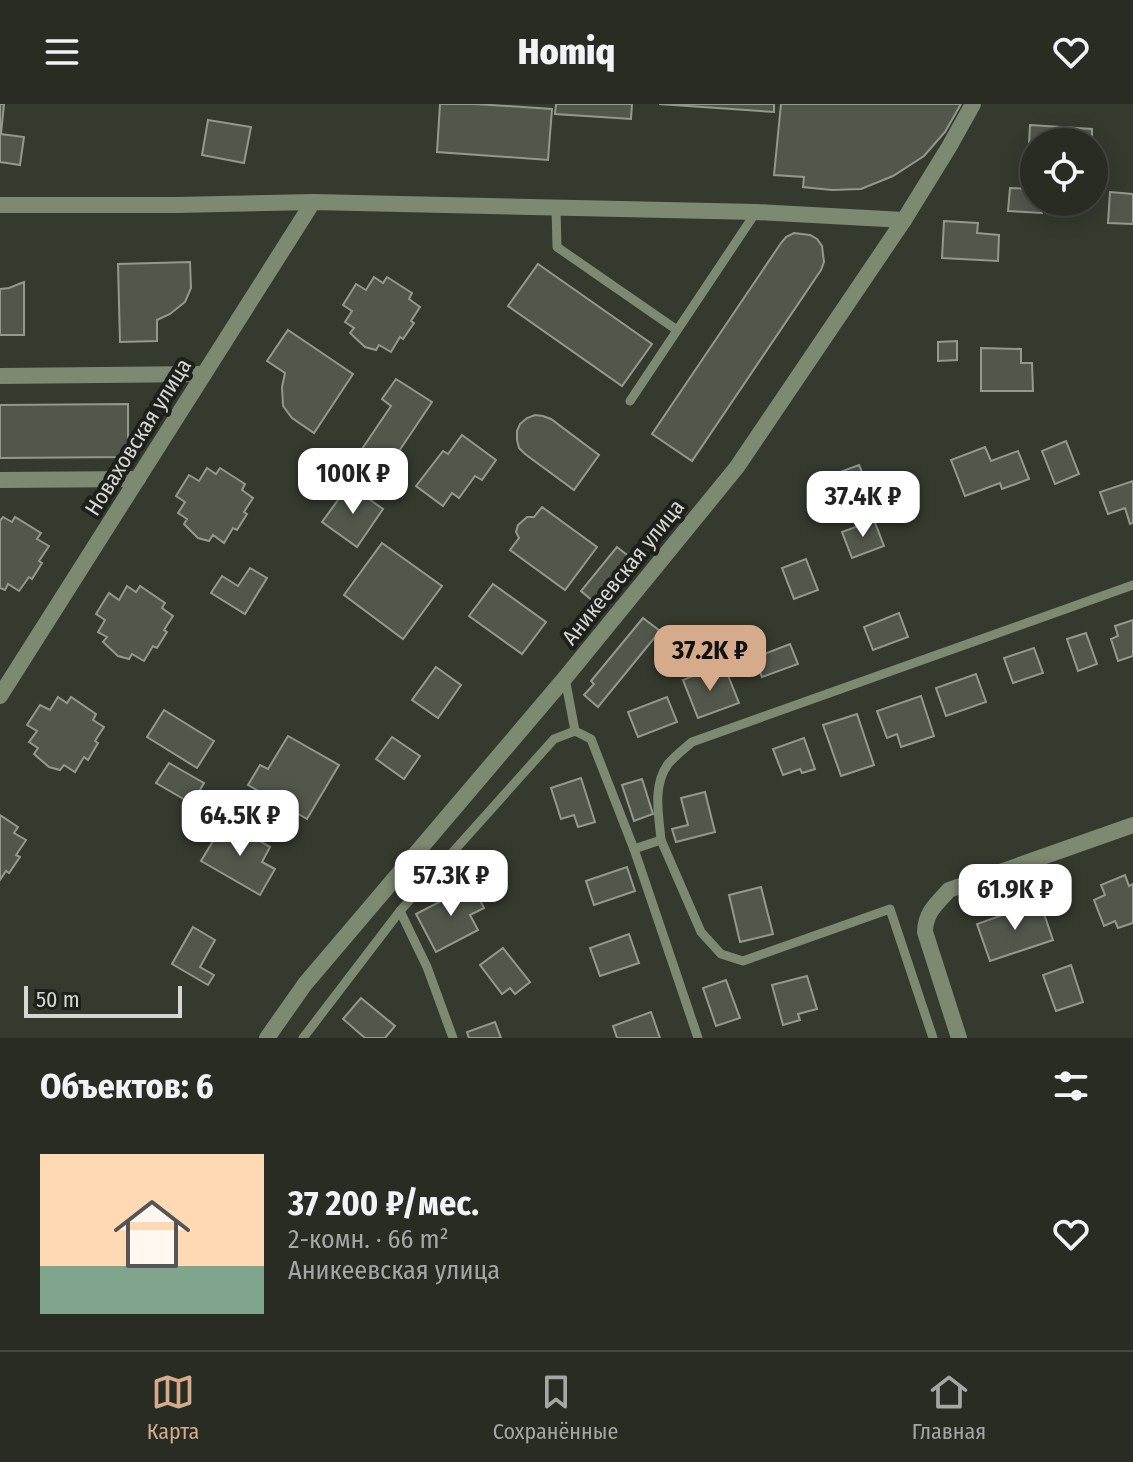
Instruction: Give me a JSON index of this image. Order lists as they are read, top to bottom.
{
  "streets": {
    "street": ["Новаховская улица", "Аникеевская улица"]
  },
  "scale_bar": "50 m",
  "page": {
    "header": "Homiq",
    "price": [
      "100K ₽",
      "37.4K ₽",
      "37.2K ₽",
      "64.5K ₽",
      "57.3K ₽",
      "61.9K ₽"
    ],
    "scale": "50 m",
    "heading": "Объектов: 6",
    "list": [
      {
        "name": "37 200 ₽/мес.",
        "note": "2-комн. · 66 m² · Аникеевская улица"
      }
    ],
    "tabs": ["Карта", "Сохранённые", "Главная"]
  }
}
